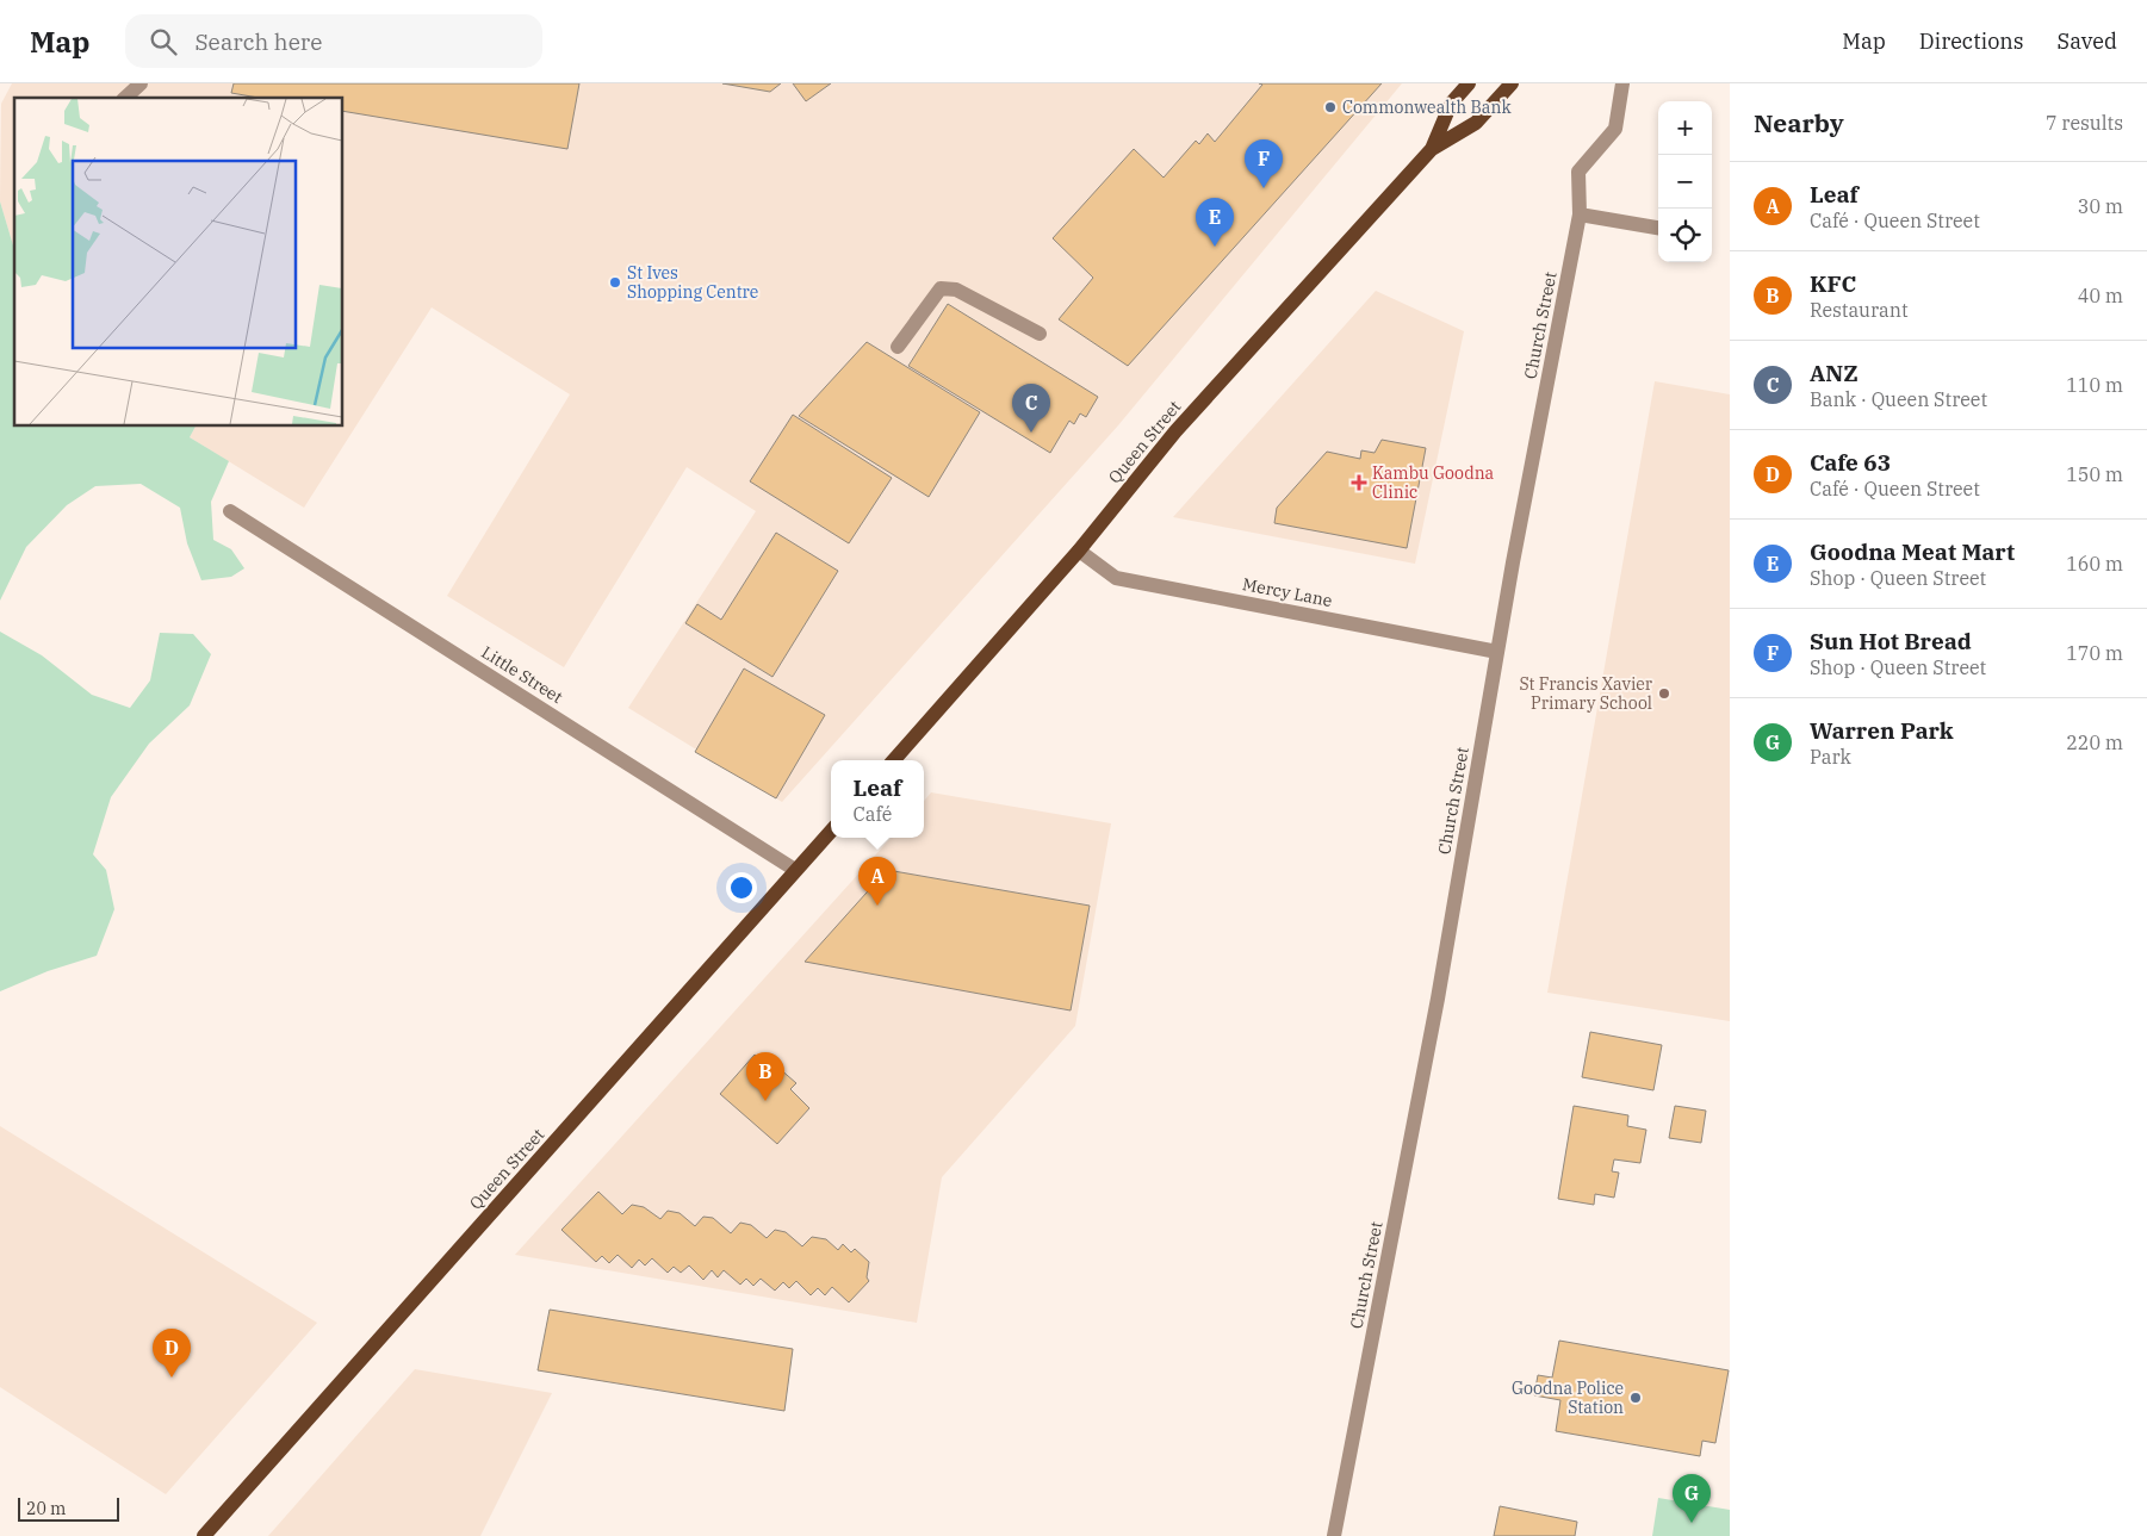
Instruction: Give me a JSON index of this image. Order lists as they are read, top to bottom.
{
  "streets": {
    "main road": ["Queen Street"],
    "street": ["Church Street", "Mercy Lane", "Little Street"]
  },
  "crossings": [
    ["Church Street", "Mercy Lane"],
    ["Queen Street", "Mercy Lane"],
    ["Queen Street", "Little Street"]
  ],
  "places": {
    "other": [
      "Commonwealth Bank",
      "St Ives Shopping Centre",
      "St Francis Xavier Primary School",
      "Goodna Police Station"
    ],
    "health": ["Kambu Goodna Clinic"]
  },
  "scale_bar": "20 m",
  "page": {
    "header": "Map",
    "search": "Search here",
    "nav": ["Map", "Directions", "Saved"],
    "heading": ["Nearby", "7 results"],
    "map_buttons": ["+", "−"],
    "pins": [
      "F",
      "E",
      "C",
      "A",
      "B",
      "D",
      "G"
    ],
    "list": [
      {
        "mark": "A",
        "name": "Leaf",
        "note": "Café · Queen Street",
        "value": "30 m"
      },
      {
        "mark": "B",
        "name": "KFC",
        "note": "Restaurant",
        "value": "40 m"
      },
      {
        "mark": "C",
        "name": "ANZ",
        "note": "Bank · Queen Street",
        "value": "110 m"
      },
      {
        "mark": "D",
        "name": "Cafe 63",
        "note": "Café · Queen Street",
        "value": "150 m"
      },
      {
        "mark": "E",
        "name": "Goodna Meat Mart",
        "note": "Shop · Queen Street",
        "value": "160 m"
      },
      {
        "mark": "F",
        "name": "Sun Hot Bread",
        "note": "Shop · Queen Street",
        "value": "170 m"
      },
      {
        "mark": "G",
        "name": "Warren Park",
        "note": "Park",
        "value": "220 m"
      }
    ],
    "popup": ["Leaf", "Café"],
    "scale": "20 m"
  }
}
